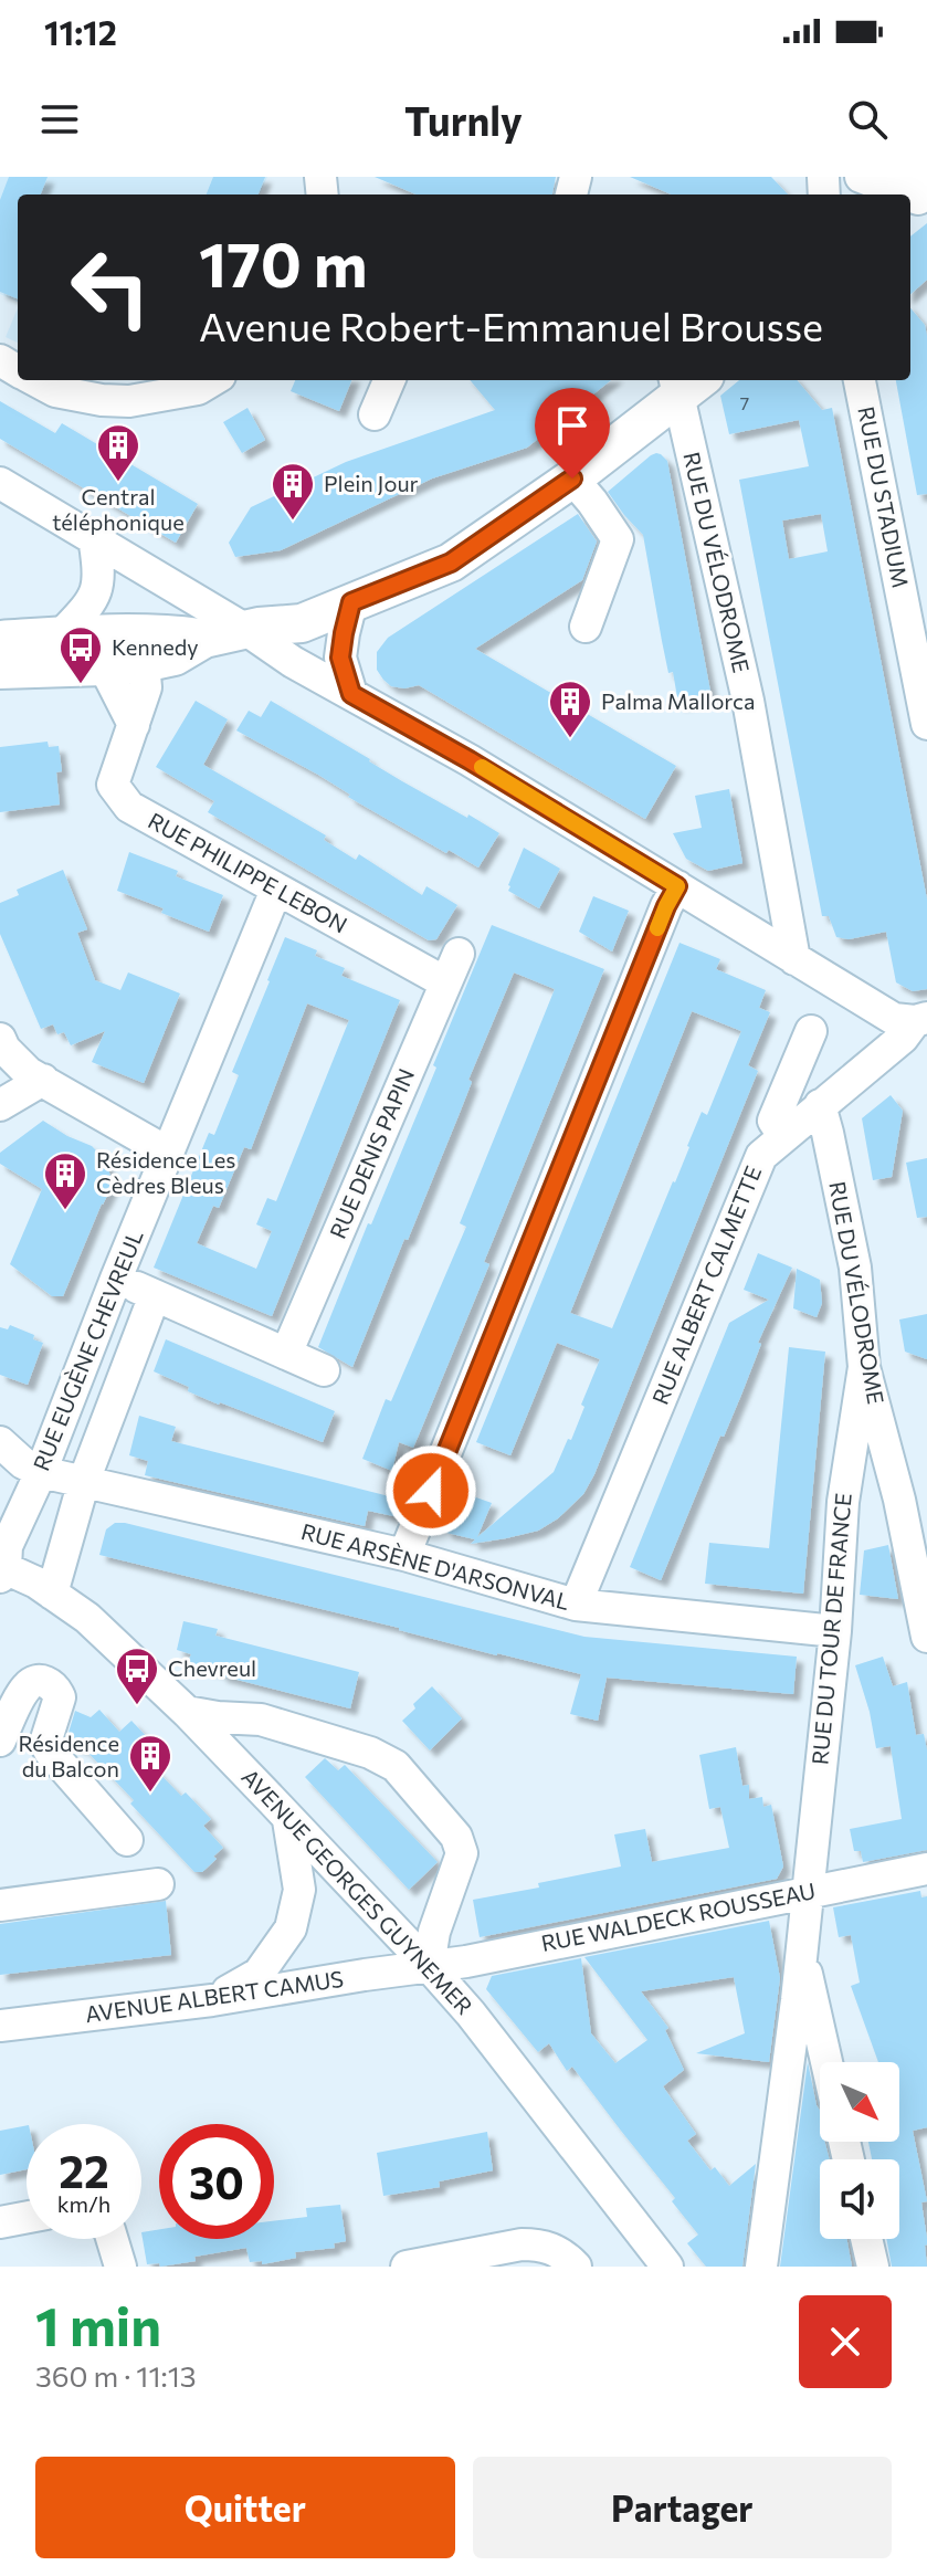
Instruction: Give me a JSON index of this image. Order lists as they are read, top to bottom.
{
  "streets": {
    "street": [
      "RUE DU STADIUM",
      "RUE DU VÉLODROME",
      "RUE PHILIPPE LEBON",
      "RUE DENIS PAPIN",
      "RUE ALBERT CALMETTE",
      "RUE EUGÈNE CHEVREUL",
      "RUE ARSÈNE D'ARSONVAL",
      "RUE DU TOUR DE FRANCE",
      "AVENUE GEORGES GUYNEMER",
      "RUE WALDECK ROUSSEAU",
      "AVENUE ALBERT CAMUS"
    ]
  },
  "crossings": [
    ["RUE DU VÉLODROME", "RUE ALBERT CALMETTE"],
    ["RUE DU VÉLODROME", "RUE DU TOUR DE FRANCE"],
    ["RUE PHILIPPE LEBON", "RUE DENIS PAPIN"],
    ["RUE PHILIPPE LEBON", "RUE EUGÈNE CHEVREUL"],
    ["RUE ALBERT CALMETTE", "RUE ARSÈNE D'ARSONVAL"],
    ["RUE EUGÈNE CHEVREUL", "RUE ARSÈNE D'ARSONVAL"],
    ["RUE EUGÈNE CHEVREUL", "AVENUE GEORGES GUYNEMER"],
    ["RUE ARSÈNE D'ARSONVAL", "RUE DU TOUR DE FRANCE"],
    ["RUE DU TOUR DE FRANCE", "RUE WALDECK ROUSSEAU"],
    ["AVENUE GEORGES GUYNEMER", "RUE WALDECK ROUSSEAU"],
    ["AVENUE GEORGES GUYNEMER", "AVENUE ALBERT CAMUS"],
    ["RUE WALDECK ROUSSEAU", "AVENUE ALBERT CAMUS"]
  ],
  "places": {
    "building": [
      "Central téléphonique",
      "Plein Jour",
      "Palma Mallorca",
      "Résidence Les Cèdres Bleus",
      "Résidence du Balcon"
    ],
    "bus stop": ["Kennedy", "Chevreul"]
  },
  "house_numbers": ["7"],
  "north": "bottom right",
  "page": {
    "status": "11:12",
    "header": "Turnly",
    "turn": ["170 m", "Avenue Robert-Emmanuel Brousse"],
    "speed": "22 km/h",
    "limit": "30",
    "heading": ["1 min", "360 m · 11:13"],
    "buttons": ["Quitter", "Partager"]
  }
}
